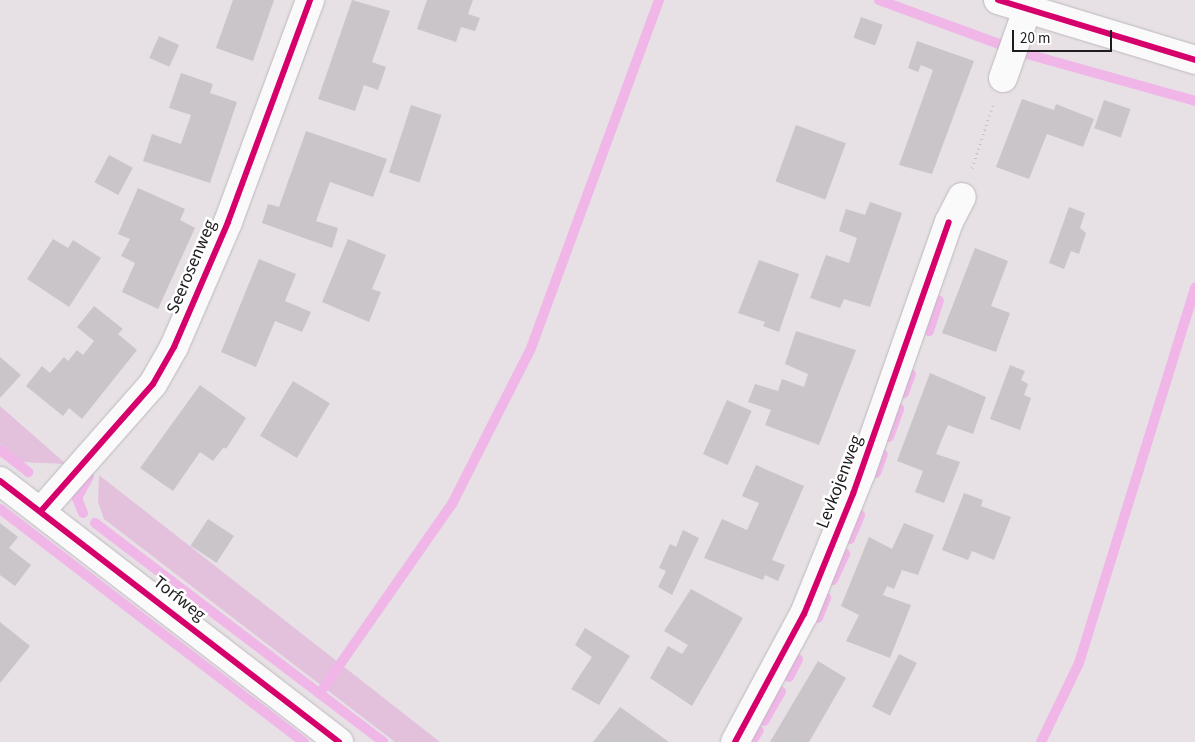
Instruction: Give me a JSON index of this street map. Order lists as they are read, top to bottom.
{
  "streets": {
    "street": ["Seerosenweg", "Levkojenweg", "Torfweg"]
  },
  "crossings": [
    ["Seerosenweg", "Torfweg"]
  ],
  "scale_bar": "20 m"
}
